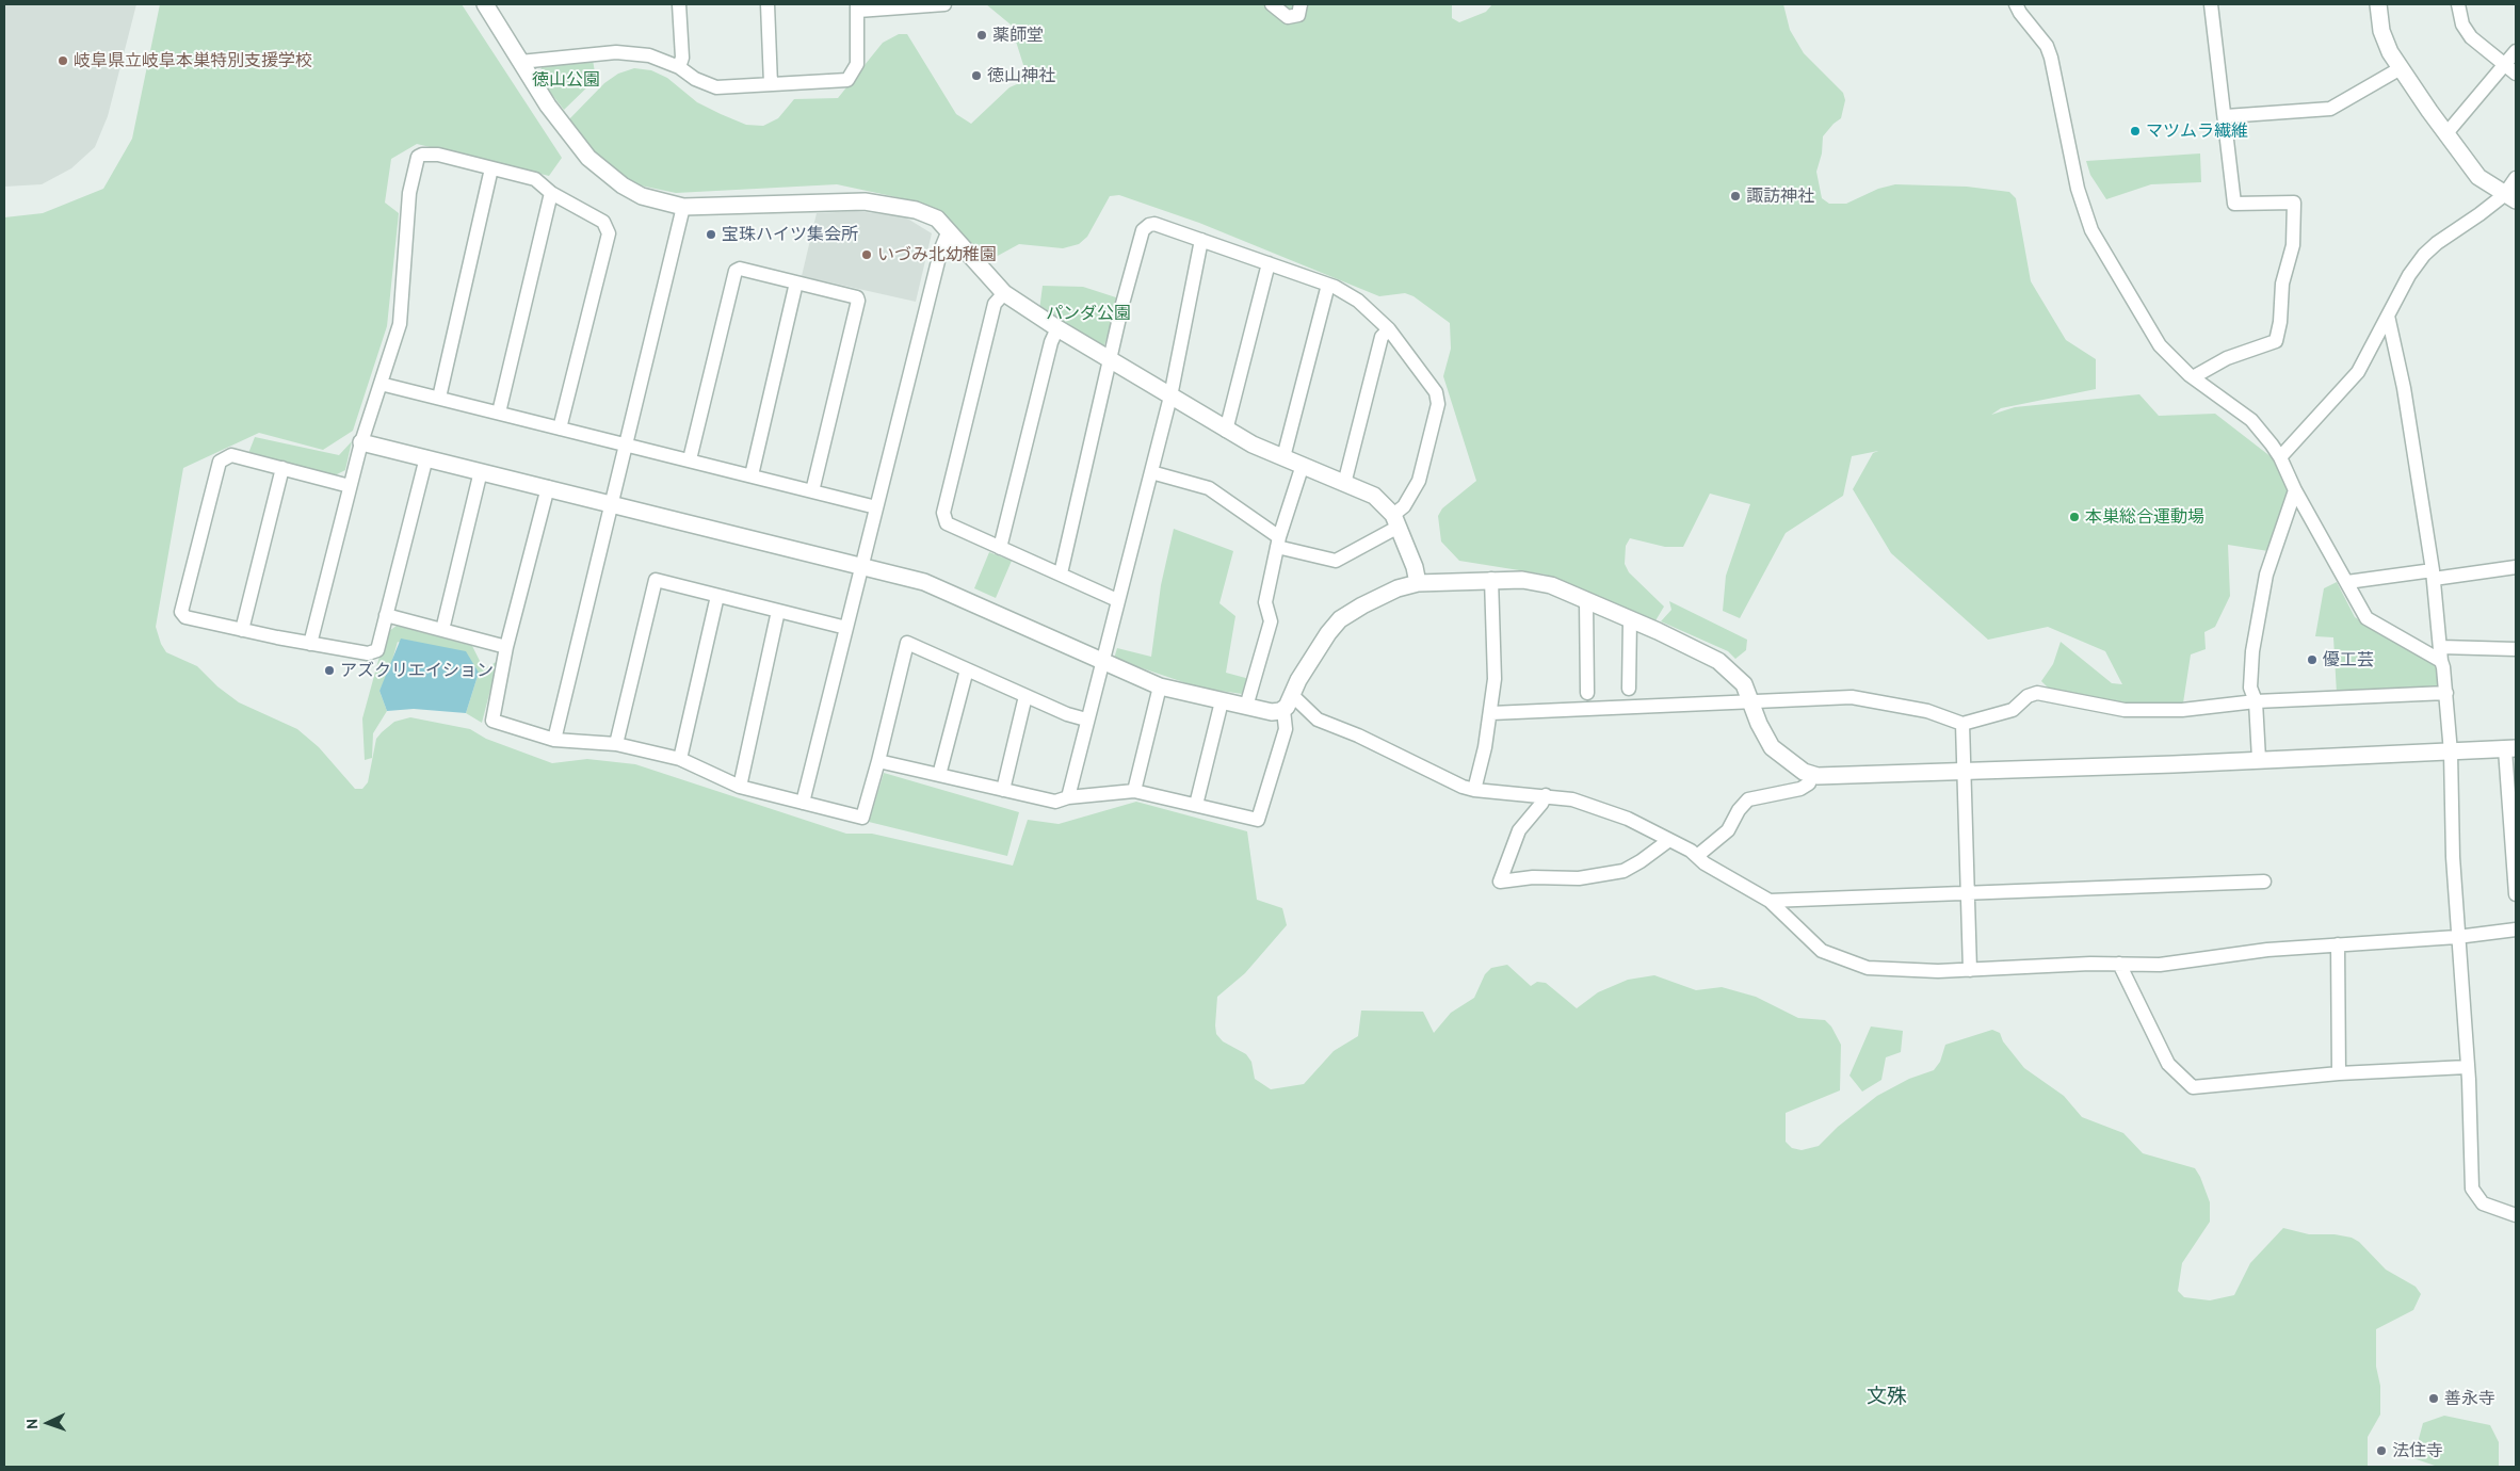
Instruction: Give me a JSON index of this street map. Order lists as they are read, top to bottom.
{
  "districts": ["文殊"],
  "parks": ["徳山公園", "パンダ公園"],
  "places": [
    "薬師堂",
    "岐阜県立岐阜本巣特別支援学校",
    "徳山神社",
    "マツムラ繊維",
    "諏訪神社",
    "宝珠ハイツ集会所",
    "いづみ北幼稚園",
    "本巣総合運動場",
    "優工芸",
    "アズクリエイション",
    "善永寺",
    "法住寺"
  ],
  "north": "left"
}
